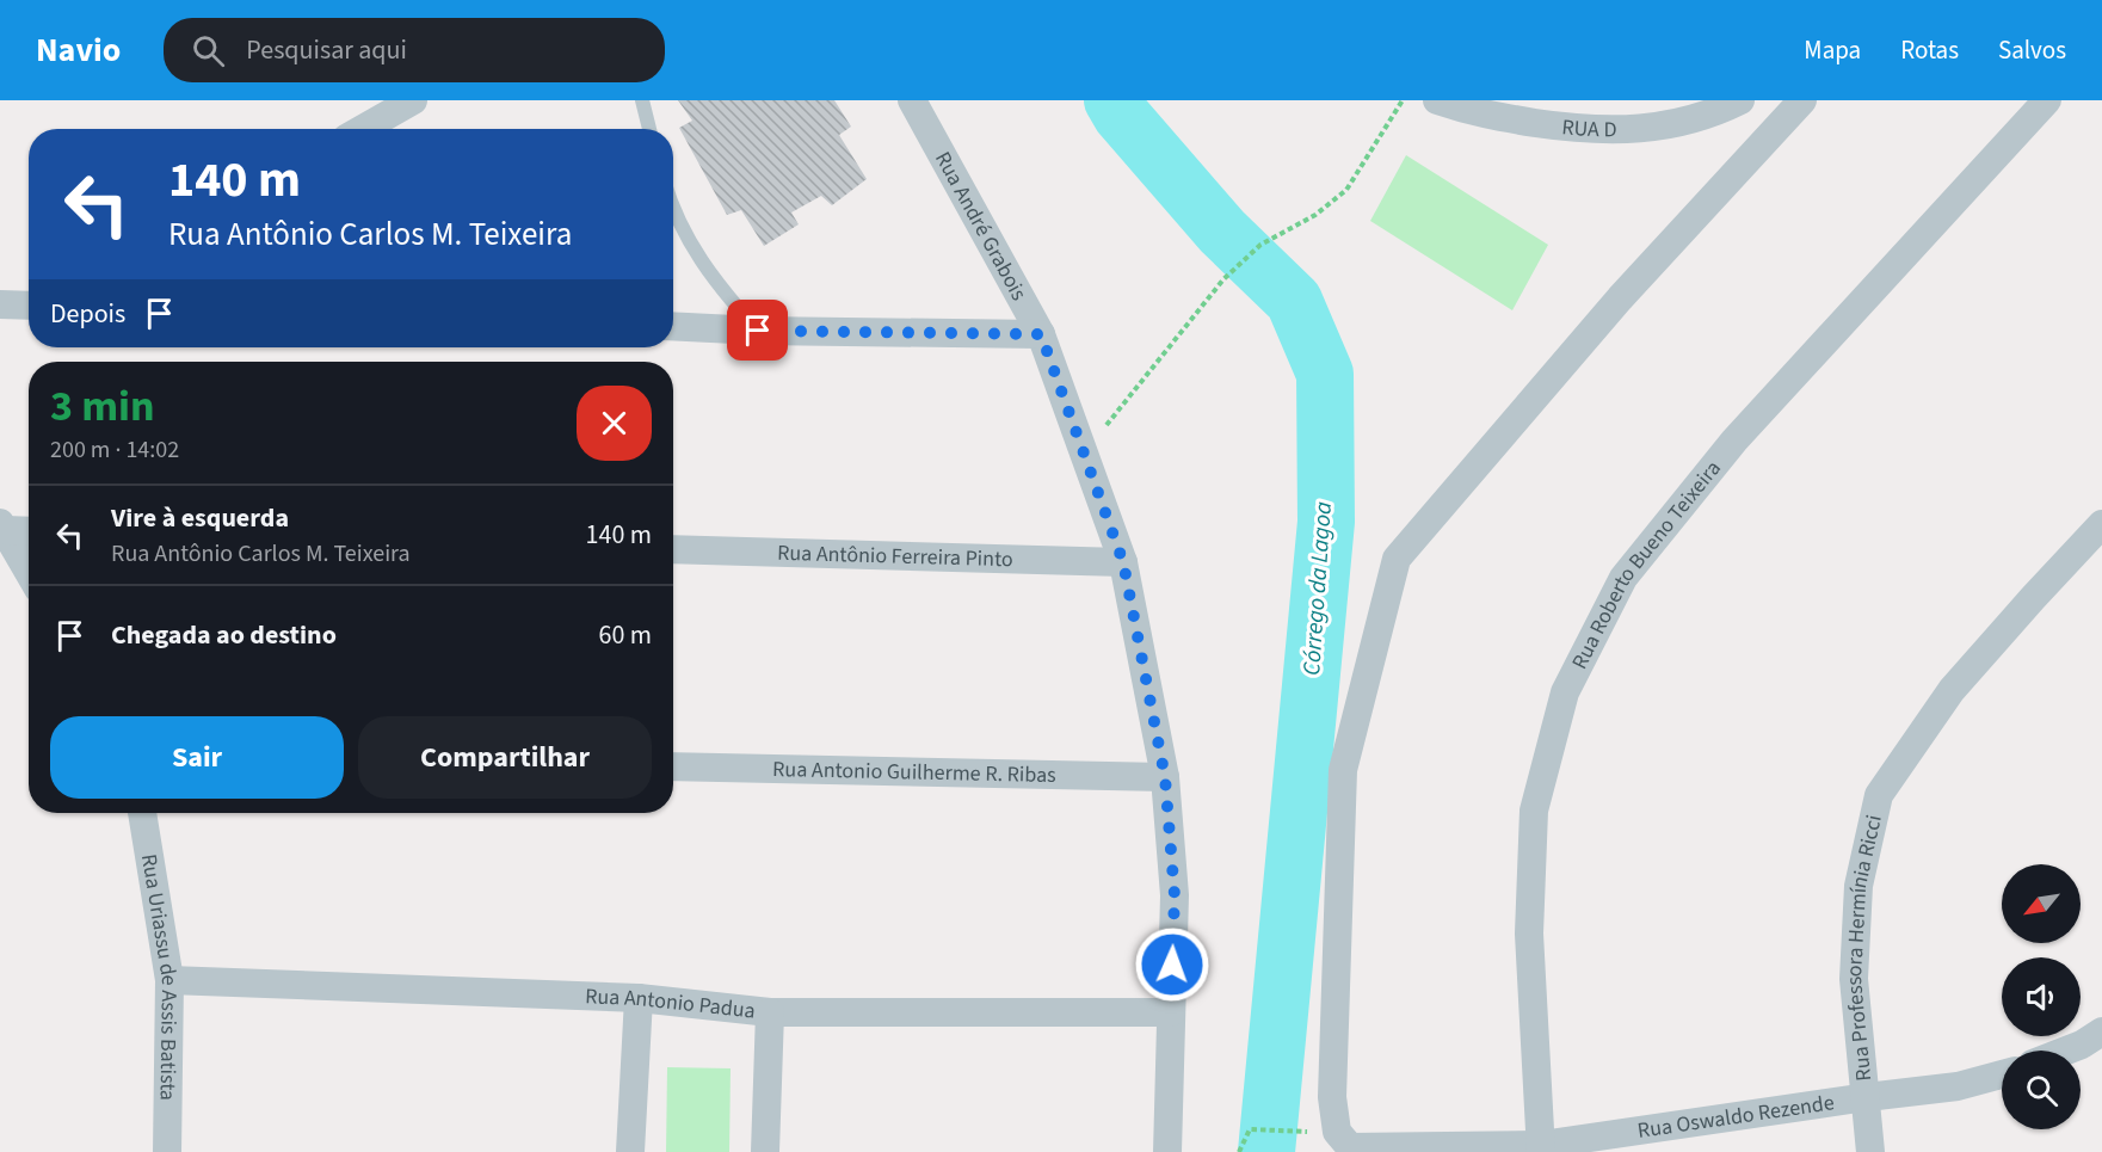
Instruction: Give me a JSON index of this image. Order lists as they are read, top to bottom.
{
  "streets": {
    "street": [
      "RUA D",
      "Rua André Grabois",
      "Rua Antônio Ferreira Pinto",
      "Rua Roberto Bueno Teixeira",
      "Rua Antonio Guilherme R. Ribas",
      "Rua Professora Hermínia Ricci",
      "Rua Uriassu de Assis Batista",
      "Rua Antonio Padua",
      "Rua Oswaldo Rezende"
    ]
  },
  "crossings": [
    ["Rua André Grabois", "Rua Antônio Ferreira Pinto"],
    ["Rua André Grabois", "Rua Antonio Guilherme R. Ribas"],
    ["Rua André Grabois", "Rua Antonio Padua"],
    ["Rua Roberto Bueno Teixeira", "Rua Oswaldo Rezende"],
    ["Rua Professora Hermínia Ricci", "Rua Oswaldo Rezende"],
    ["Rua Uriassu de Assis Batista", "Rua Antonio Padua"]
  ],
  "water": ["Córrego da Lagoa"],
  "north": "bottom left",
  "page": {
    "header": "Navio",
    "search": "Pesquisar aqui",
    "nav": ["Mapa", "Rotas", "Salvos"],
    "turn": ["140 m", "Rua Antônio Carlos M. Teixeira"],
    "then": "Depois",
    "heading": ["3 min", "200 m · 14:02"],
    "list": [
      {
        "name": "Vire à esquerda",
        "note": "Rua Antônio Carlos M. Teixeira",
        "value": "140 m"
      },
      {
        "name": "Chegada ao destino",
        "value": "60 m"
      }
    ],
    "buttons": ["Sair", "Compartilhar"]
  }
}
